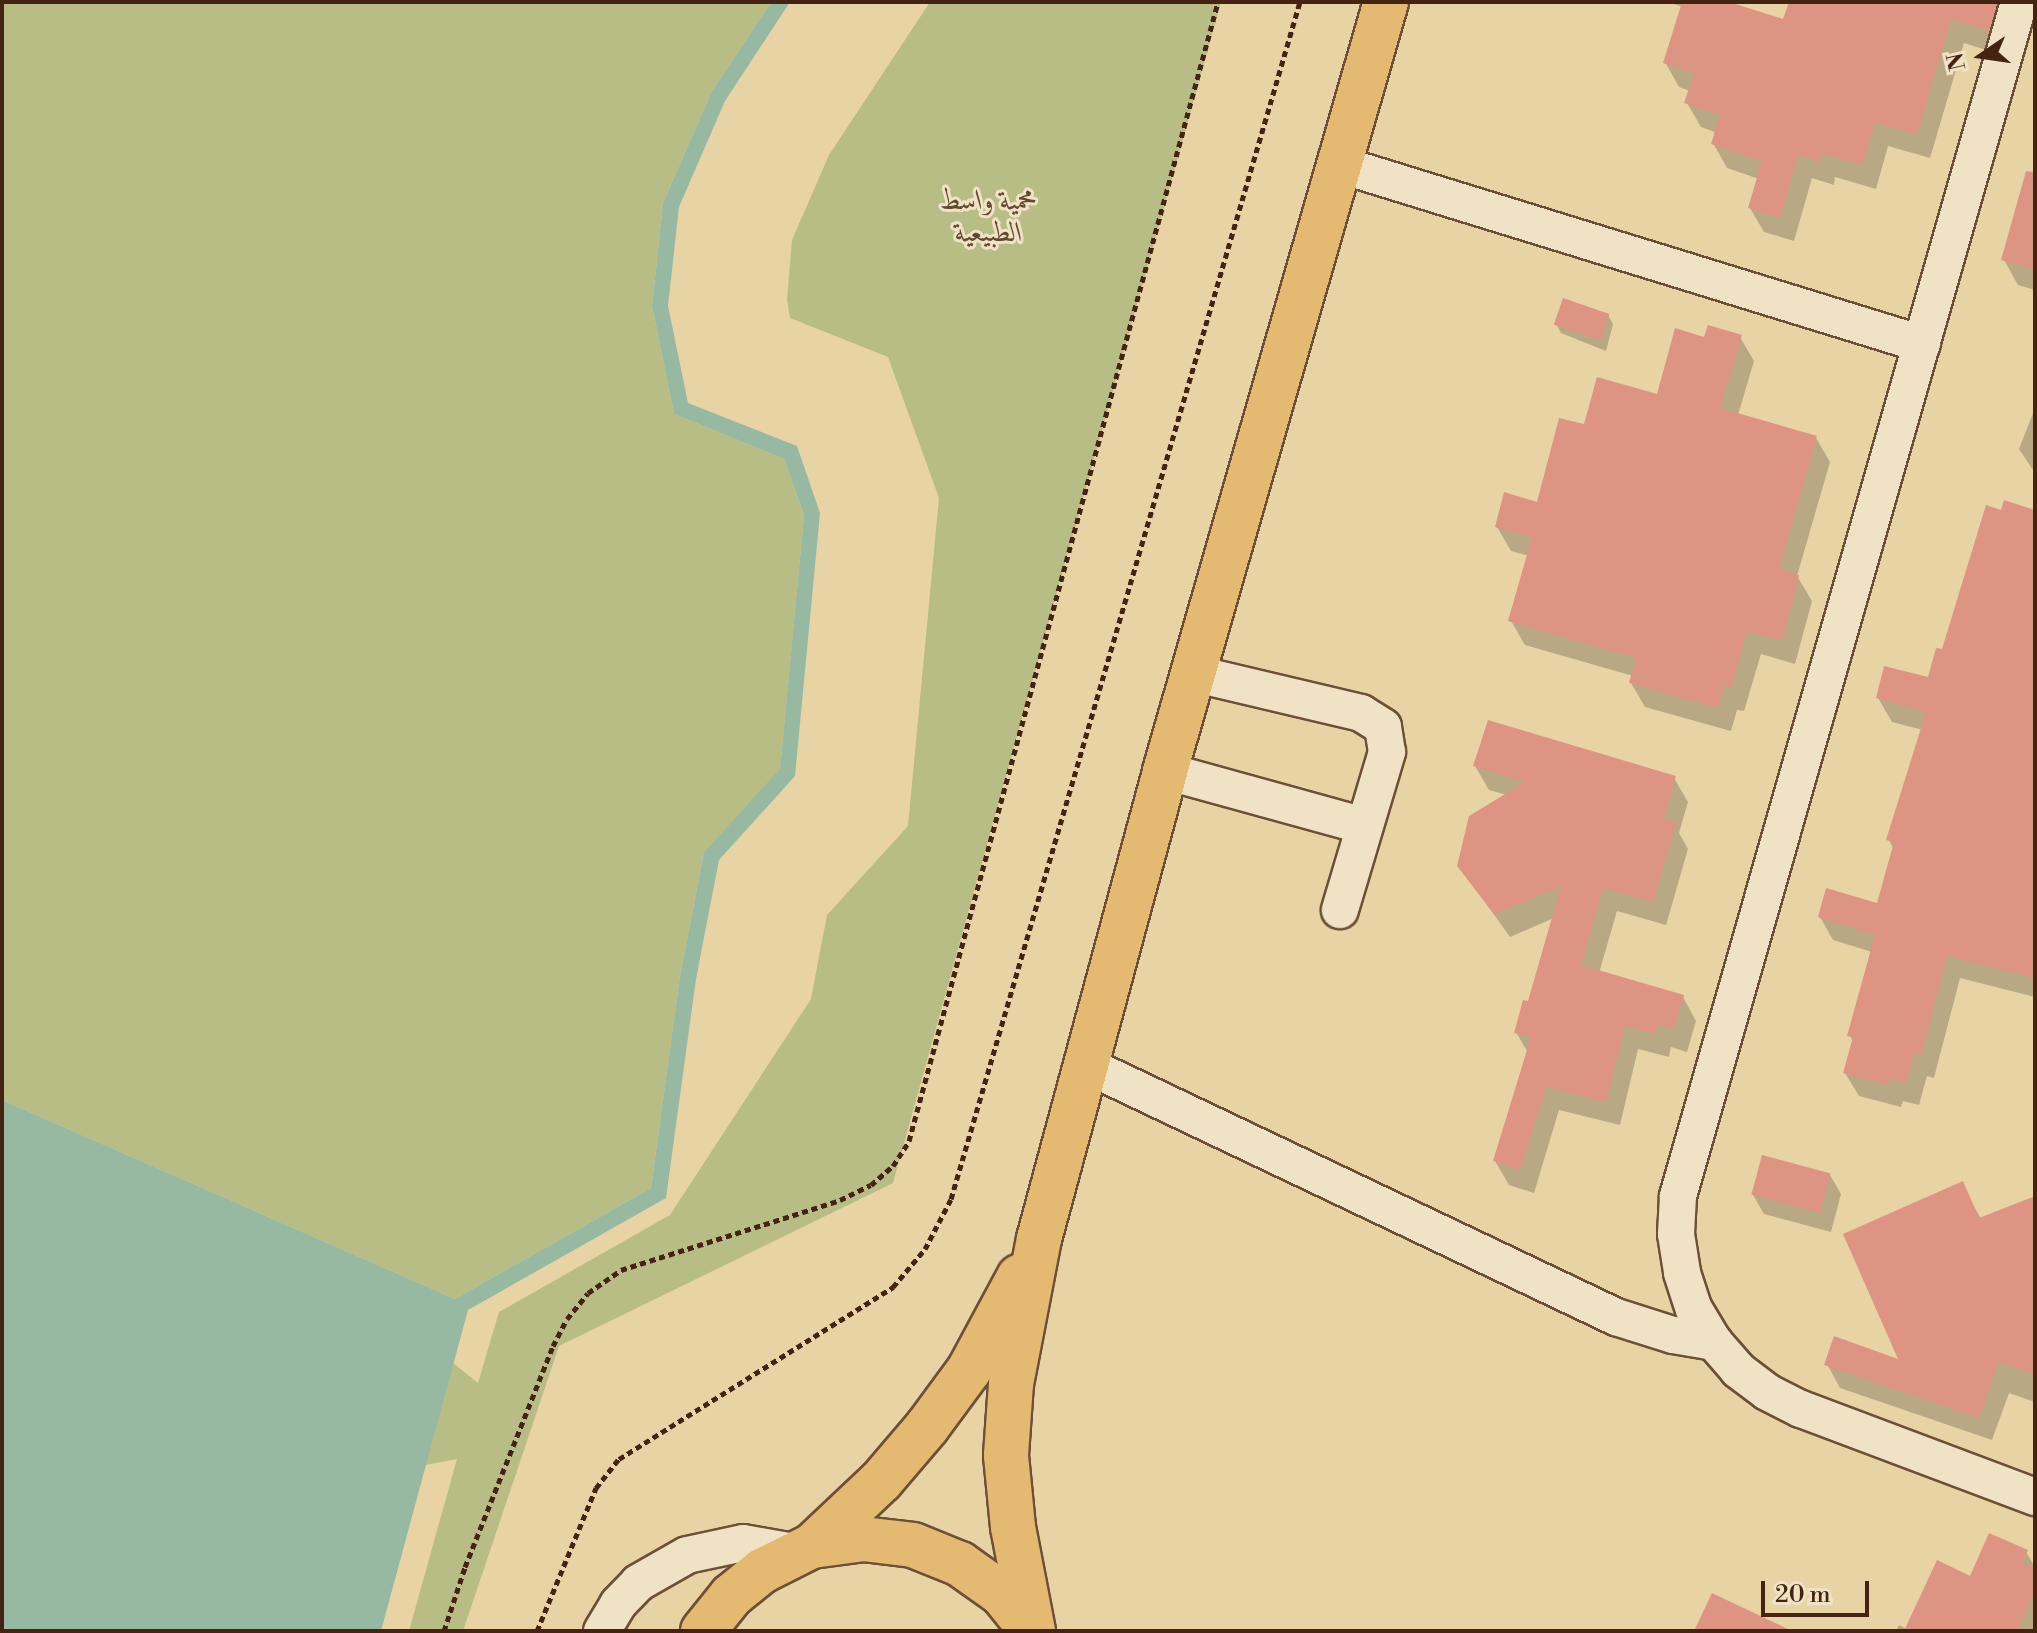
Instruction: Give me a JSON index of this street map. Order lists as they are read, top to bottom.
{
  "parks": ["محمية واسط الطبيعية"],
  "scale_bar": "20 m",
  "north": "left"
}
